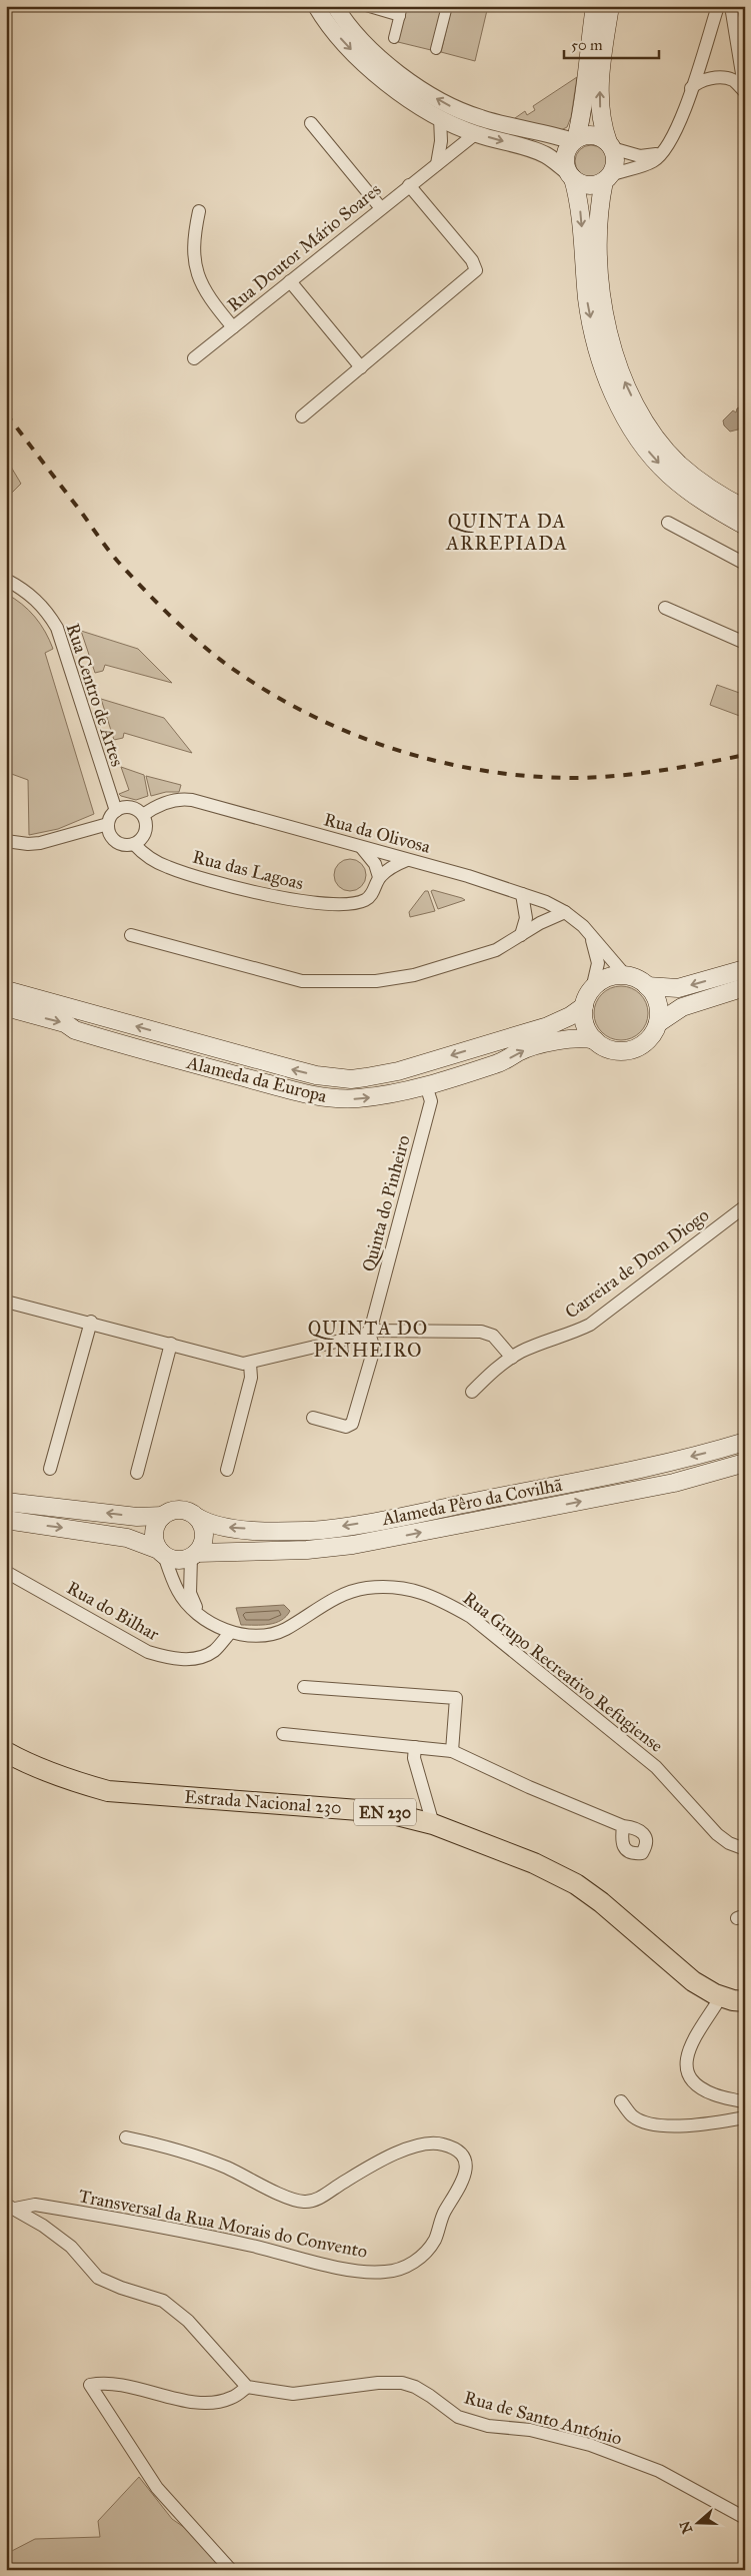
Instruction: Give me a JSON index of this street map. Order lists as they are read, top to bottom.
{
  "streets": {
    "main road": [
      "Alameda da Europa",
      "Alameda Pêro da Covilhã",
      "Estrada Nacional 230",
      "EN 230"
    ],
    "street": [
      "Rua Doutor Mário Soares",
      "Rua Centro de Artes",
      "Rua da Olivosa",
      "Rua das Lagoas",
      "Quinta do Pinheiro",
      "Carreira de Dom Diogo",
      "Rua do Bilhar",
      "Rua Grupo Recreativo Refugiense",
      "Transversal da Rua Morais do Convento",
      "Rua de Santo António"
    ]
  },
  "crossings": [
    ["Rua Centro de Artes", "Rua da Olivosa"],
    ["Rua Centro de Artes", "Rua das Lagoas"],
    ["Rua da Olivosa", "Rua das Lagoas"],
    ["Rua da Olivosa", "Alameda da Europa"],
    ["Alameda da Europa", "Quinta do Pinheiro"],
    ["Alameda Pêro da Covilhã", "Rua Grupo Recreativo Refugiense"],
    ["Rua do Bilhar", "Rua Grupo Recreativo Refugiense"]
  ],
  "districts": ["QUINTA DA ARREPIADA", "QUINTA DO PINHEIRO"],
  "scale_bar": "50 m",
  "north": "left"
}
